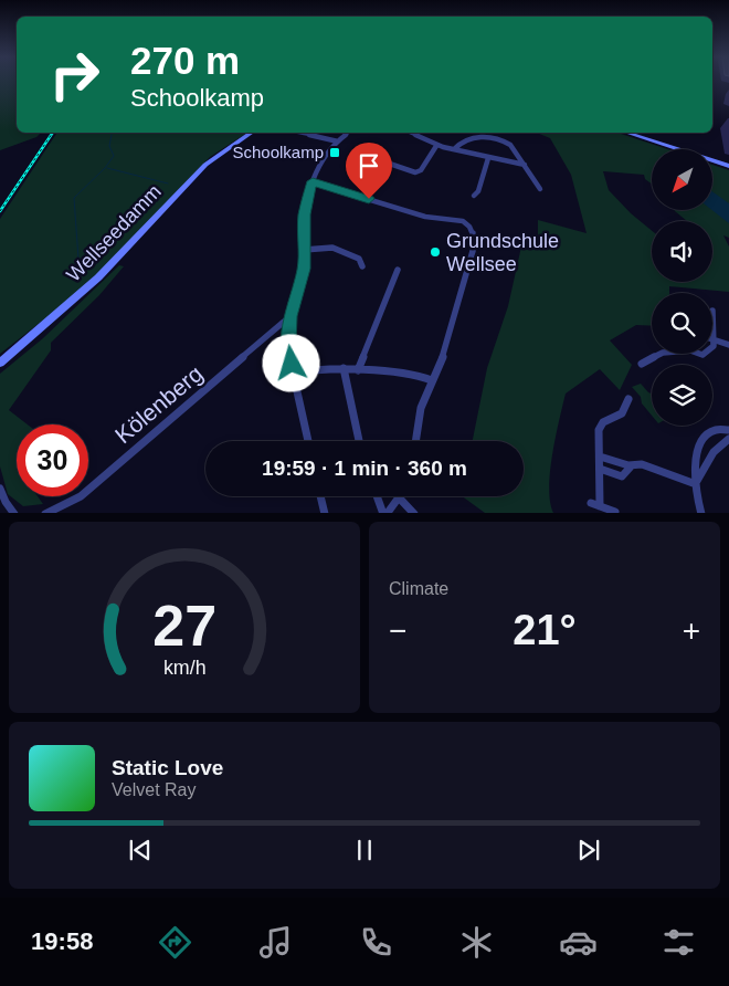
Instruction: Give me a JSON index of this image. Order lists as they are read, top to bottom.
{
  "streets": {
    "main road": ["Wellseedamm"],
    "street": ["Kölenberg"]
  },
  "places": {
    "transit": ["Schoolkamp"],
    "other": ["Grundschule Wellsee"]
  },
  "north": "bottom left",
  "page": {
    "turn": ["270 m", "Schoolkamp"],
    "limit": "30",
    "trip": "19:59 · 1 min · 360 m",
    "tile": "Climate",
    "heat": ["−", "21°", "+"],
    "song": ["Static Love", "Velvet Ray"],
    "tabs": "19:58",
    "gauge": ["27", "km/h"]
  }
}
